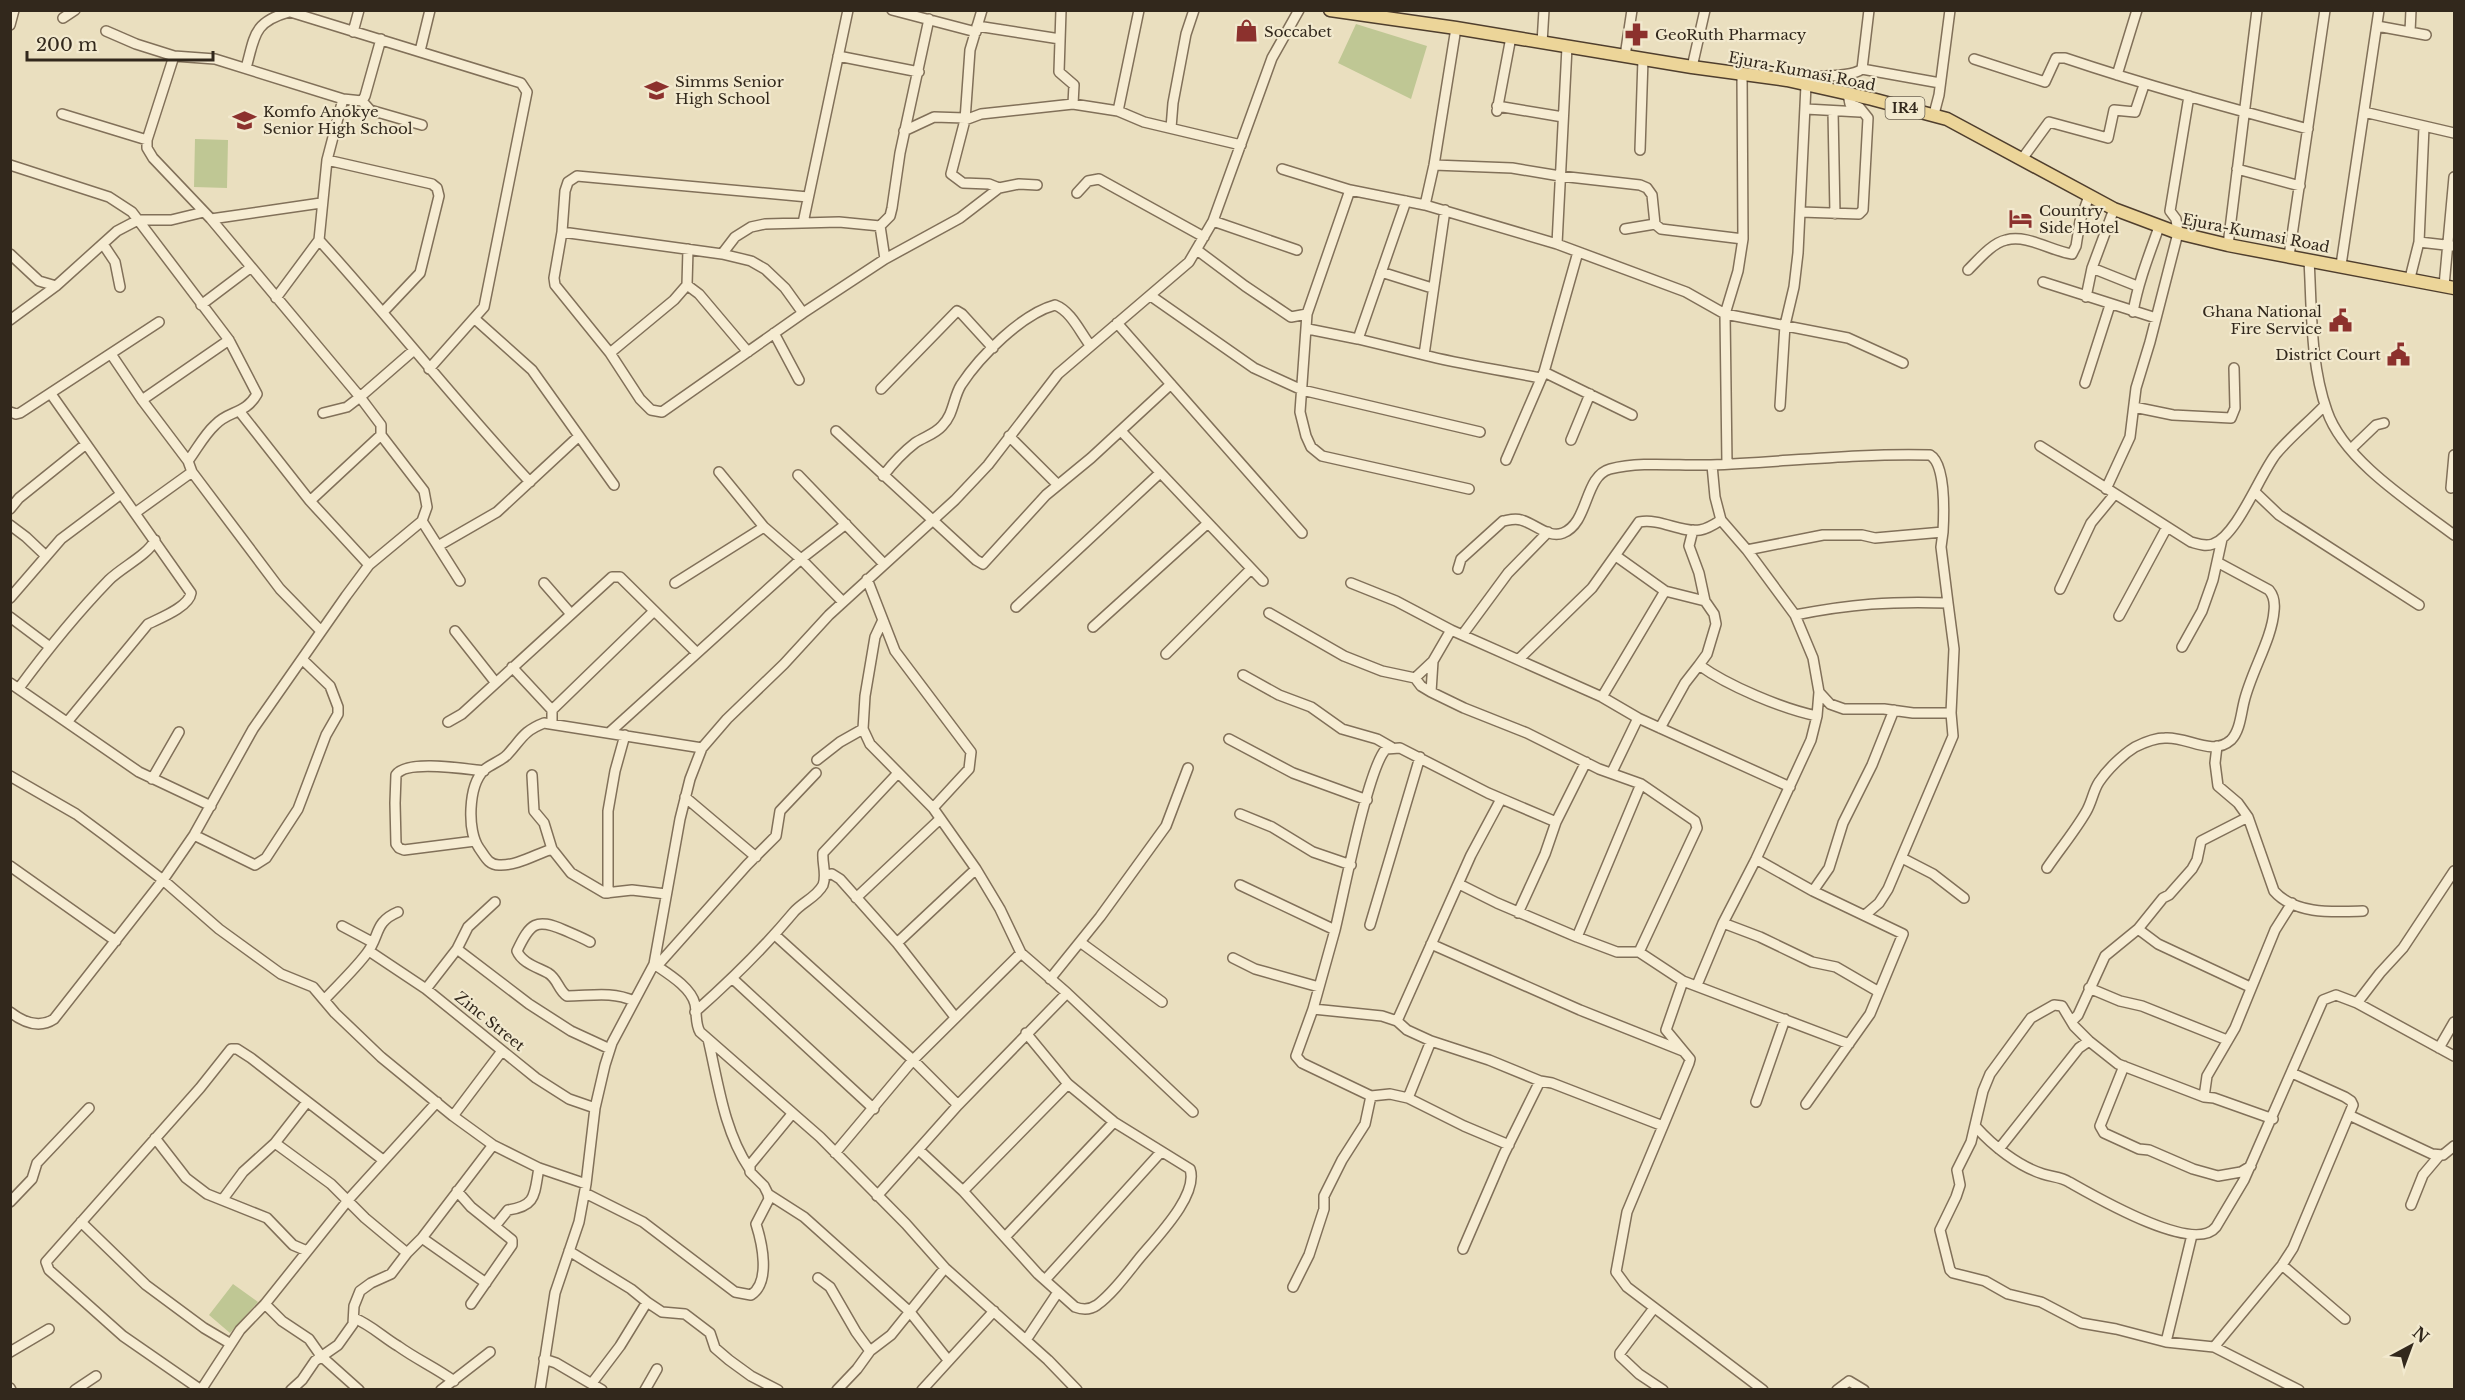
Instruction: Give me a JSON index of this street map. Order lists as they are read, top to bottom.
{
  "streets": {
    "main road": ["Ejura-Kumasi Road", "IR4"],
    "street": ["Zinc Street"]
  },
  "places": {
    "shop": ["Soccabet"],
    "pharmacy": ["GeoRuth Pharmacy"],
    "school or university": ["Simms Senior High School", "Komfo Anokye Senior High School"],
    "hotel": ["Country Side Hotel"],
    "public building": ["Ghana National Fire Service", "District Court"]
  },
  "scale_bar": "200 m",
  "north": "top right"
}
